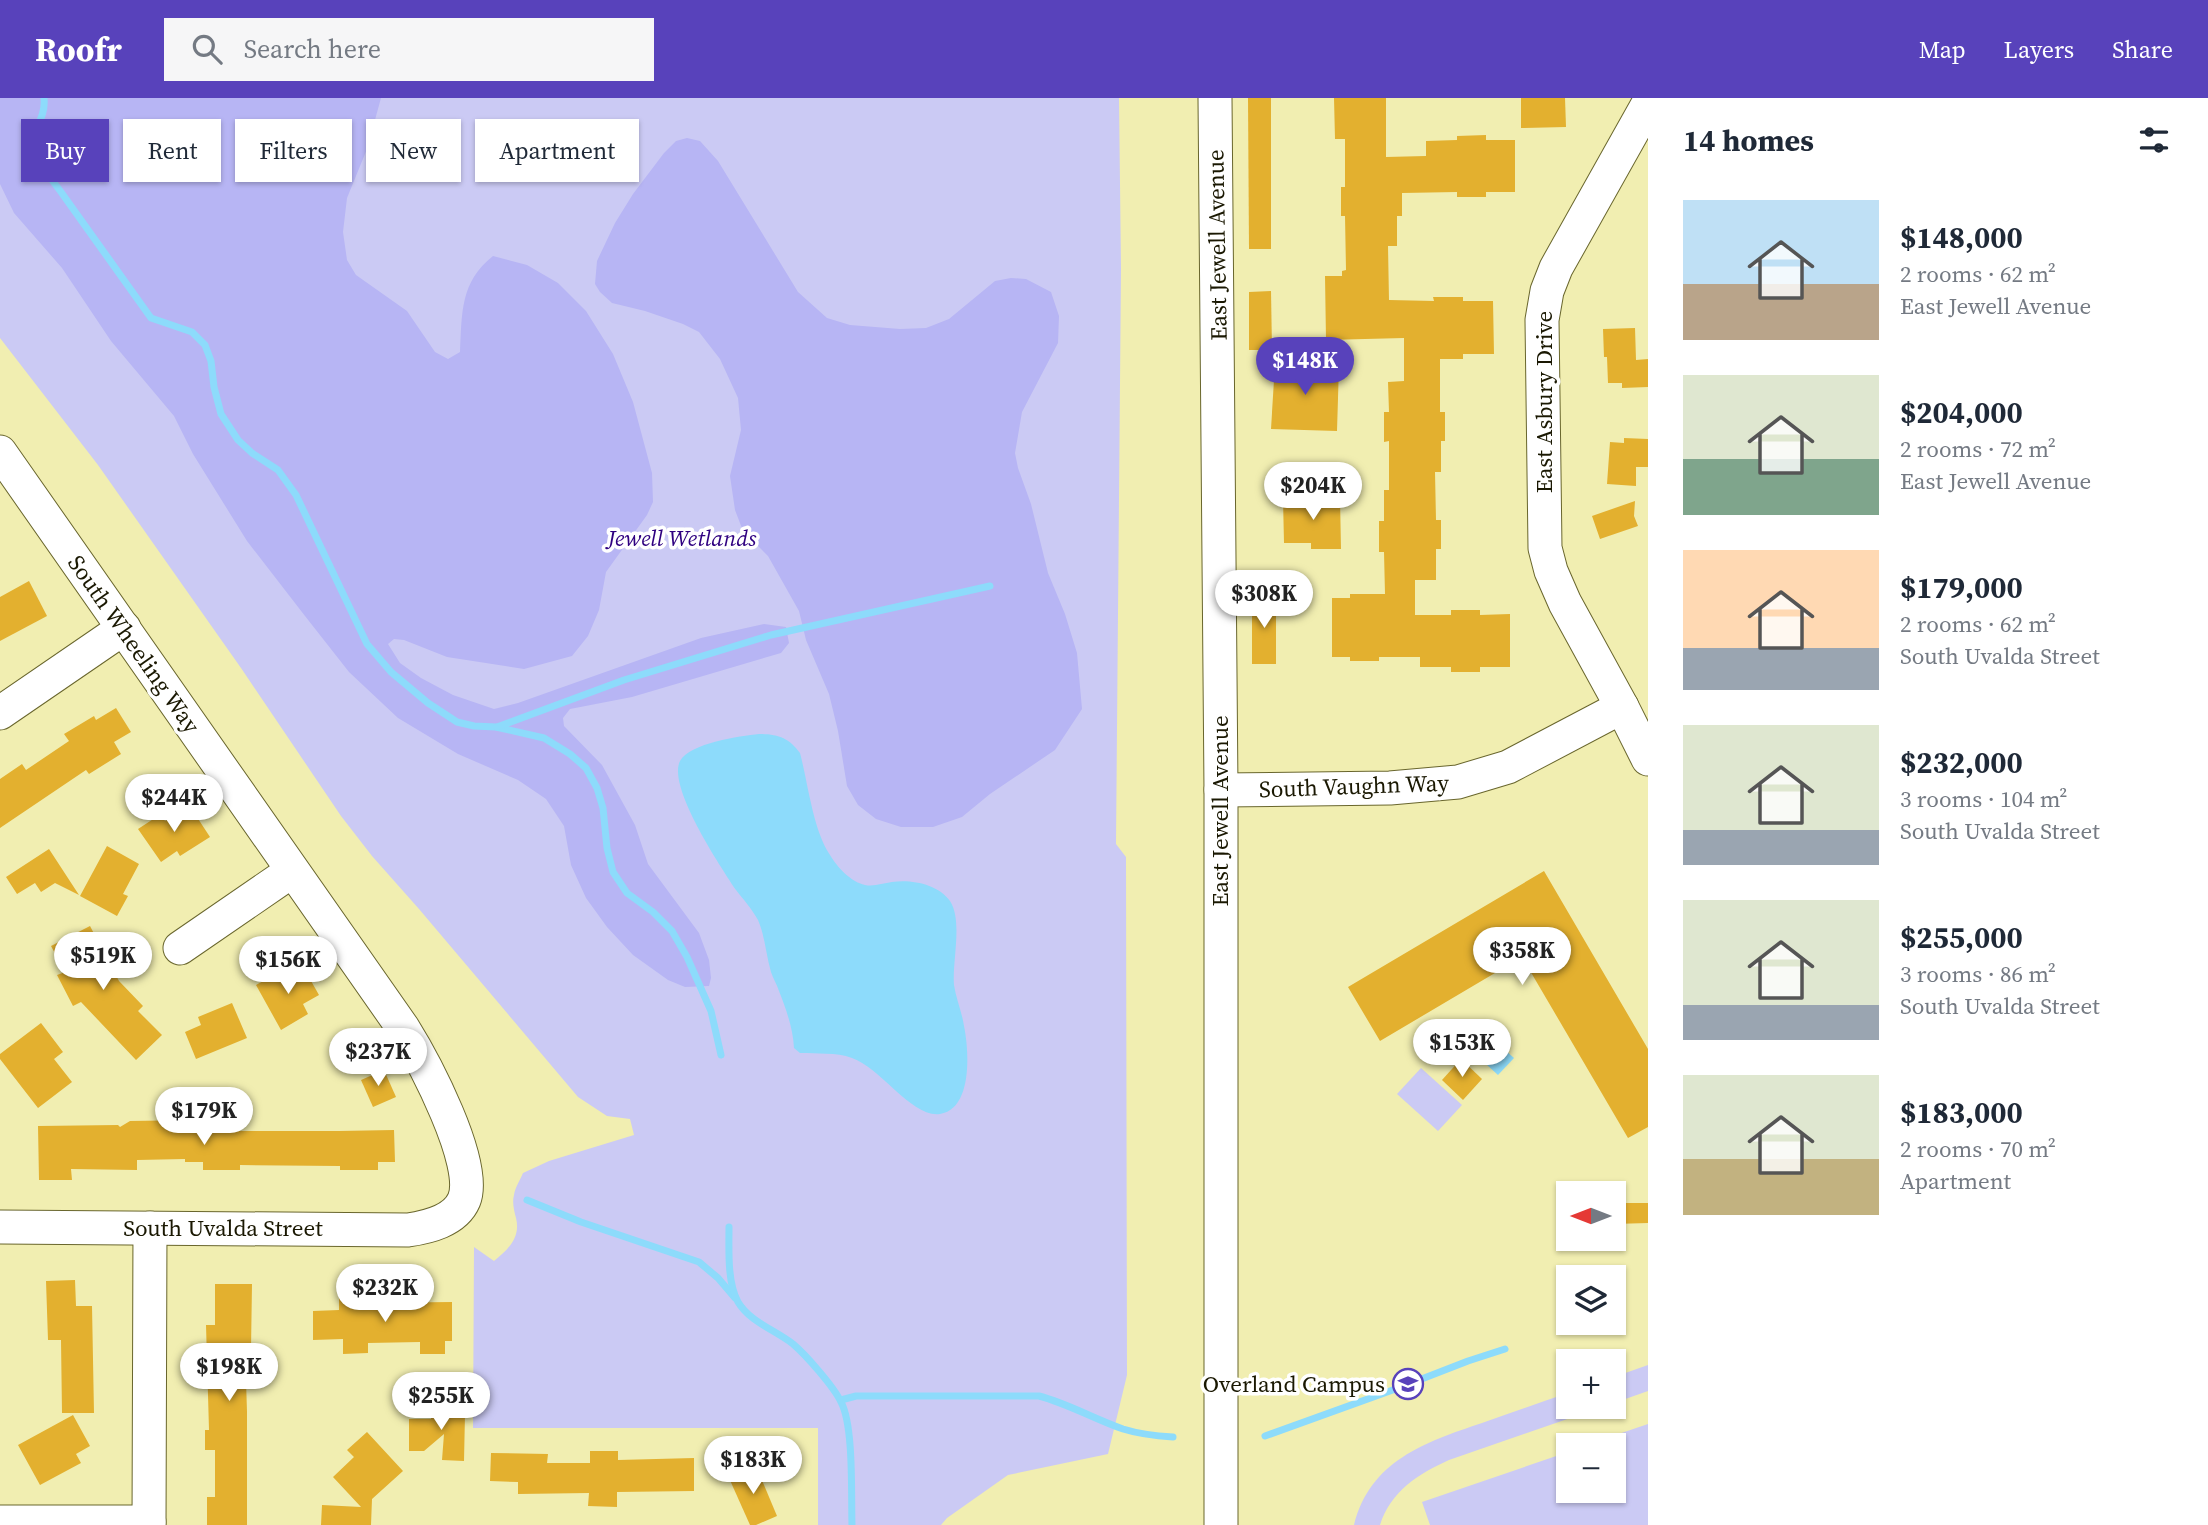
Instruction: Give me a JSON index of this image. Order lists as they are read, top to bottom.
{
  "streets": {
    "street": [
      "East Jewell Avenue",
      "East Asbury Drive",
      "South Wheeling Way",
      "South Vaughn Way",
      "South Uvalda Street"
    ]
  },
  "crossings": [
    ["East Jewell Avenue", "South Vaughn Way"],
    ["East Asbury Drive", "South Vaughn Way"],
    ["South Wheeling Way", "South Uvalda Street"]
  ],
  "parks": ["Jewell Wetlands"],
  "places": {
    "school or university": ["Overland Campus"]
  },
  "north": "left",
  "page": {
    "header": "Roofr",
    "search": "Search here",
    "nav": ["Map", "Layers", "Share"],
    "heading": "14 homes",
    "chip": [
      "Buy",
      "Rent",
      "Filters",
      "New",
      "Apartment"
    ],
    "list": [
      {
        "name": "$148,000",
        "note": "2 rooms · 62 m² · East Jewell Avenue"
      },
      {
        "name": "$204,000",
        "note": "2 rooms · 72 m² · East Jewell Avenue"
      },
      {
        "name": "$179,000",
        "note": "2 rooms · 62 m² · South Uvalda Street"
      },
      {
        "name": "$232,000",
        "note": "3 rooms · 104 m² · South Uvalda Street"
      },
      {
        "name": "$255,000",
        "note": "3 rooms · 86 m² · South Uvalda Street"
      },
      {
        "name": "$183,000",
        "note": "2 rooms · 70 m² · Apartment"
      }
    ],
    "price": [
      "$148K",
      "$204K",
      "$308K",
      "$244K",
      "$358K",
      "$519K",
      "$156K",
      "$153K",
      "$237K",
      "$179K",
      "$232K",
      "$198K",
      "$255K",
      "$183K"
    ],
    "map_buttons": ["+", "−"]
  }
}
